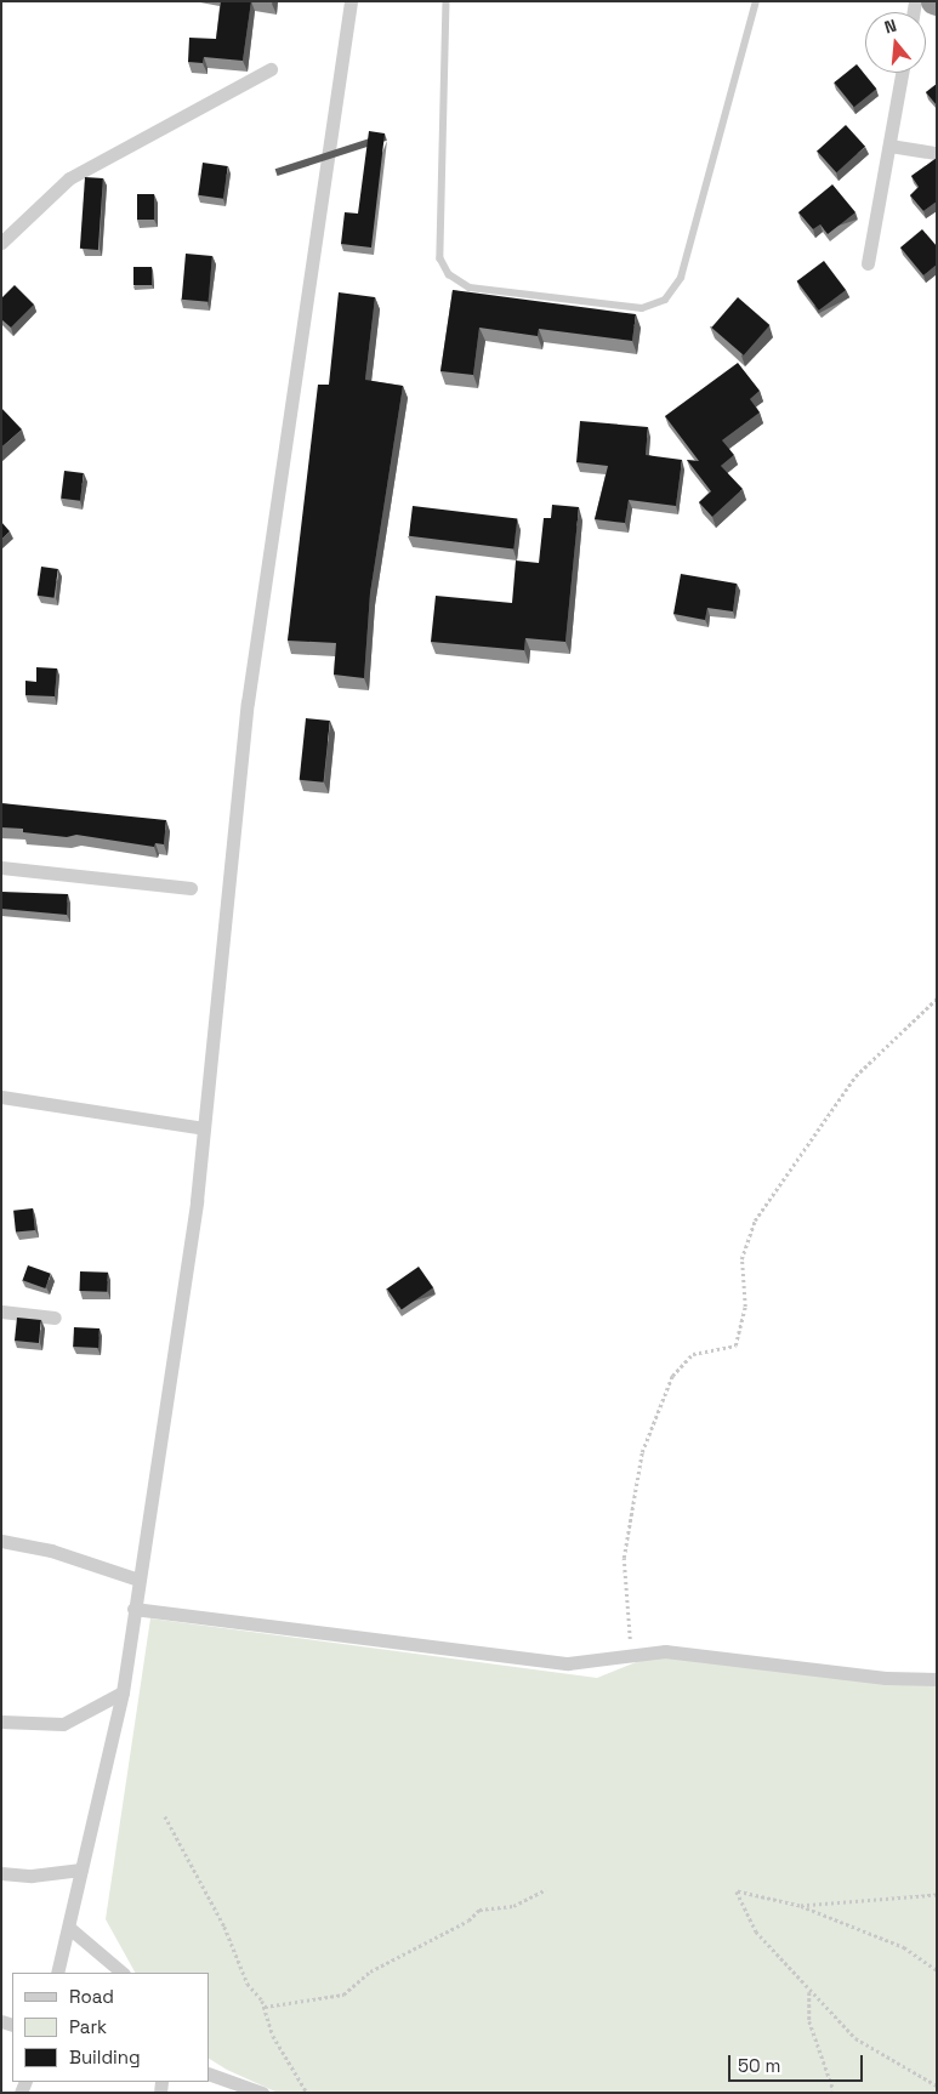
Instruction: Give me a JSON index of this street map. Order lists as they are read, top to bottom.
{
  "legend": ["Road", "Park", "Building"],
  "scale_bar": "50 m",
  "north": "top"
}
